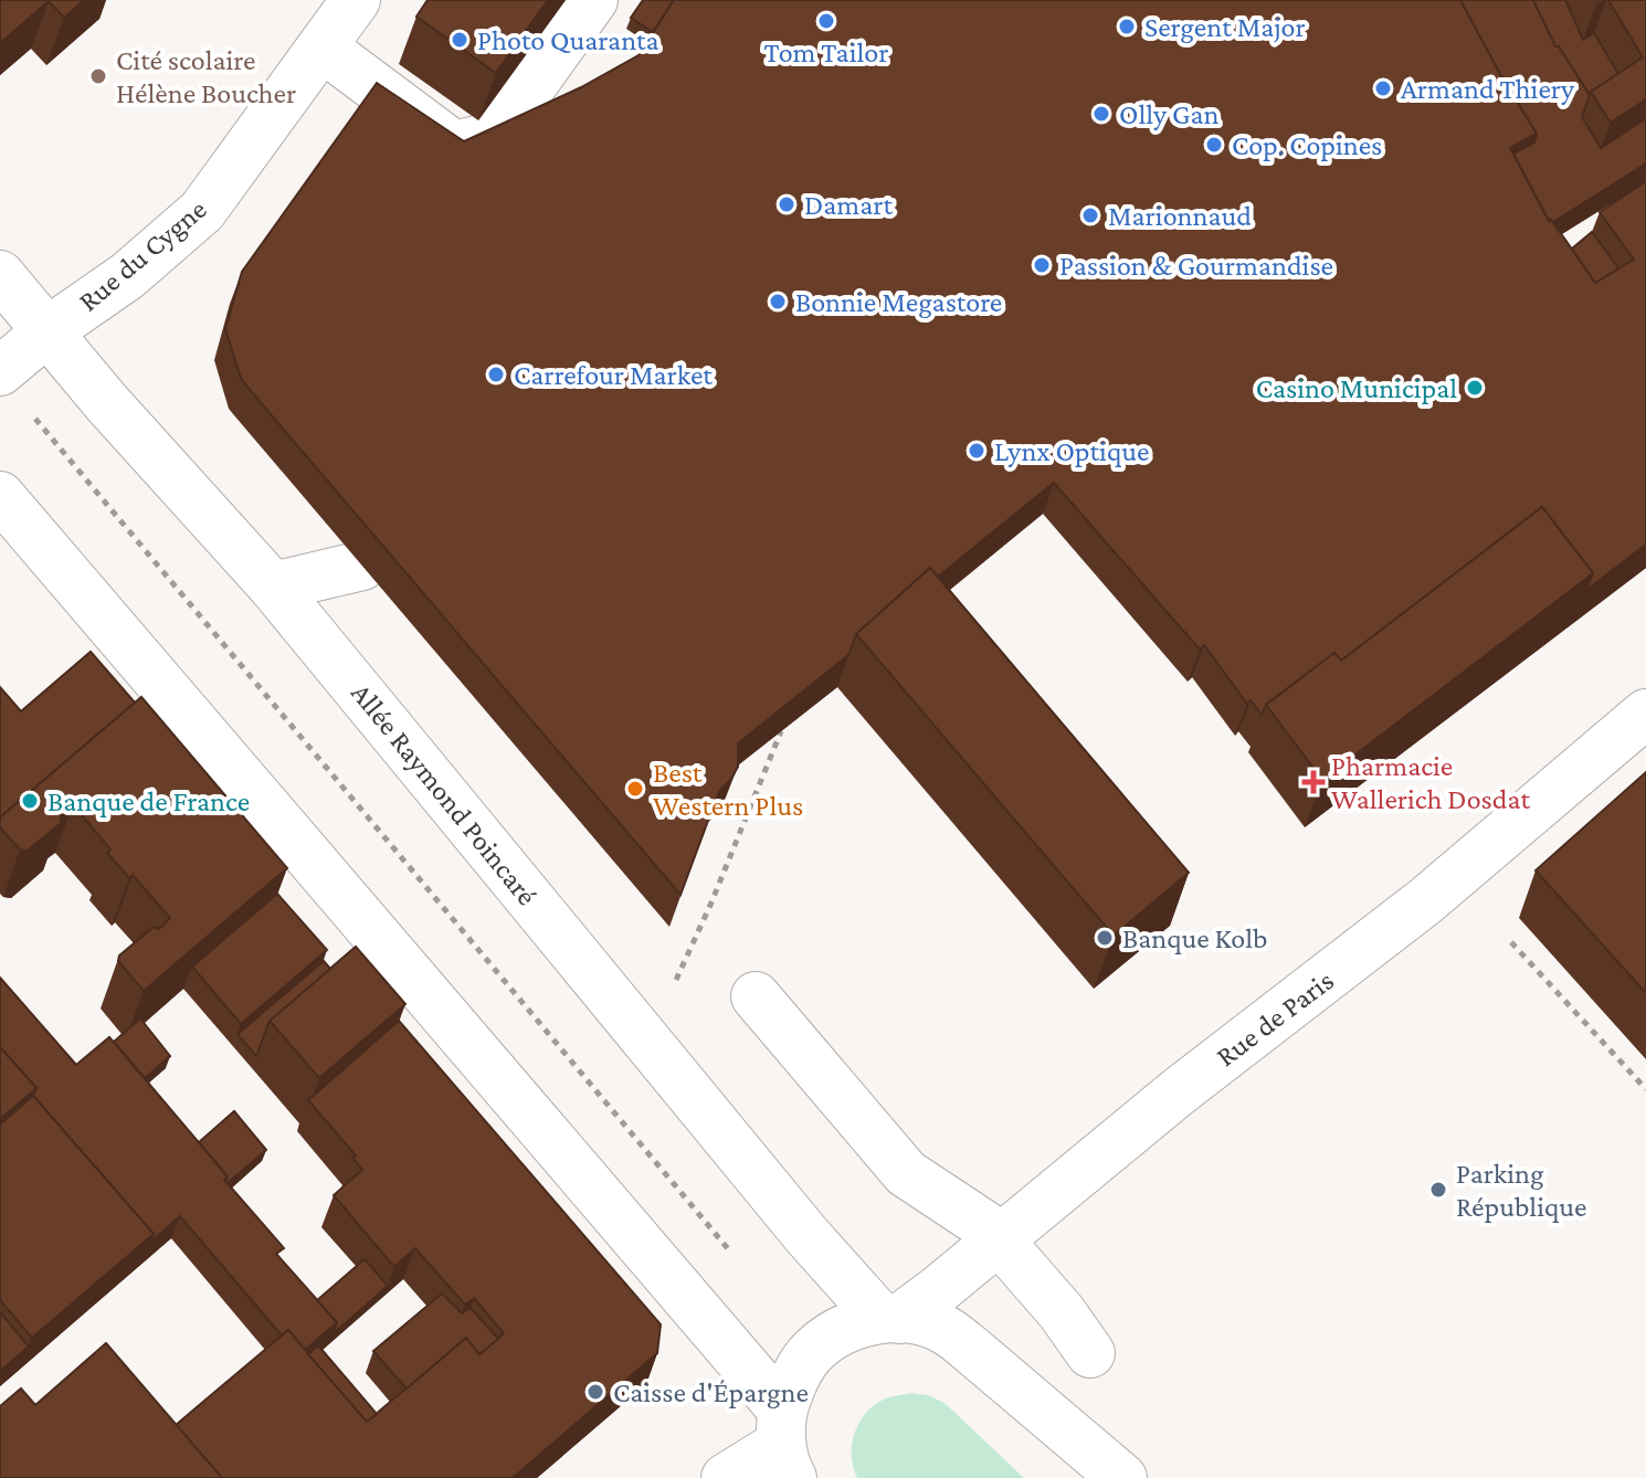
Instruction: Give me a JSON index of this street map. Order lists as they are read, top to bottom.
{
  "streets": {
    "main road": ["Rue du Cygne", "Allée Raymond Poincaré", "Rue de Paris"]
  },
  "crossings": [
    ["Rue du Cygne", "Allée Raymond Poincaré"],
    ["Allée Raymond Poincaré", "Rue de Paris"]
  ],
  "places": {
    "other": [
      "Tom Tailor",
      "Sergent Major",
      "Photo Quaranta",
      "Cité scolaire Hélène Boucher",
      "Armand Thiery",
      "Olly Gan",
      "Cop. Copines",
      "Damart",
      "Marionnaud",
      "Passion & Gourmandise",
      "Bonnie Megastore",
      "Carrefour Market",
      "Casino Municipal",
      "Lynx Optique",
      "Best Western Plus",
      "Banque de France",
      "Banque Kolb",
      "Parking République",
      "Caisse d'Épargne"
    ],
    "health": ["Pharmacie Wallerich Dosdat"]
  }
}
